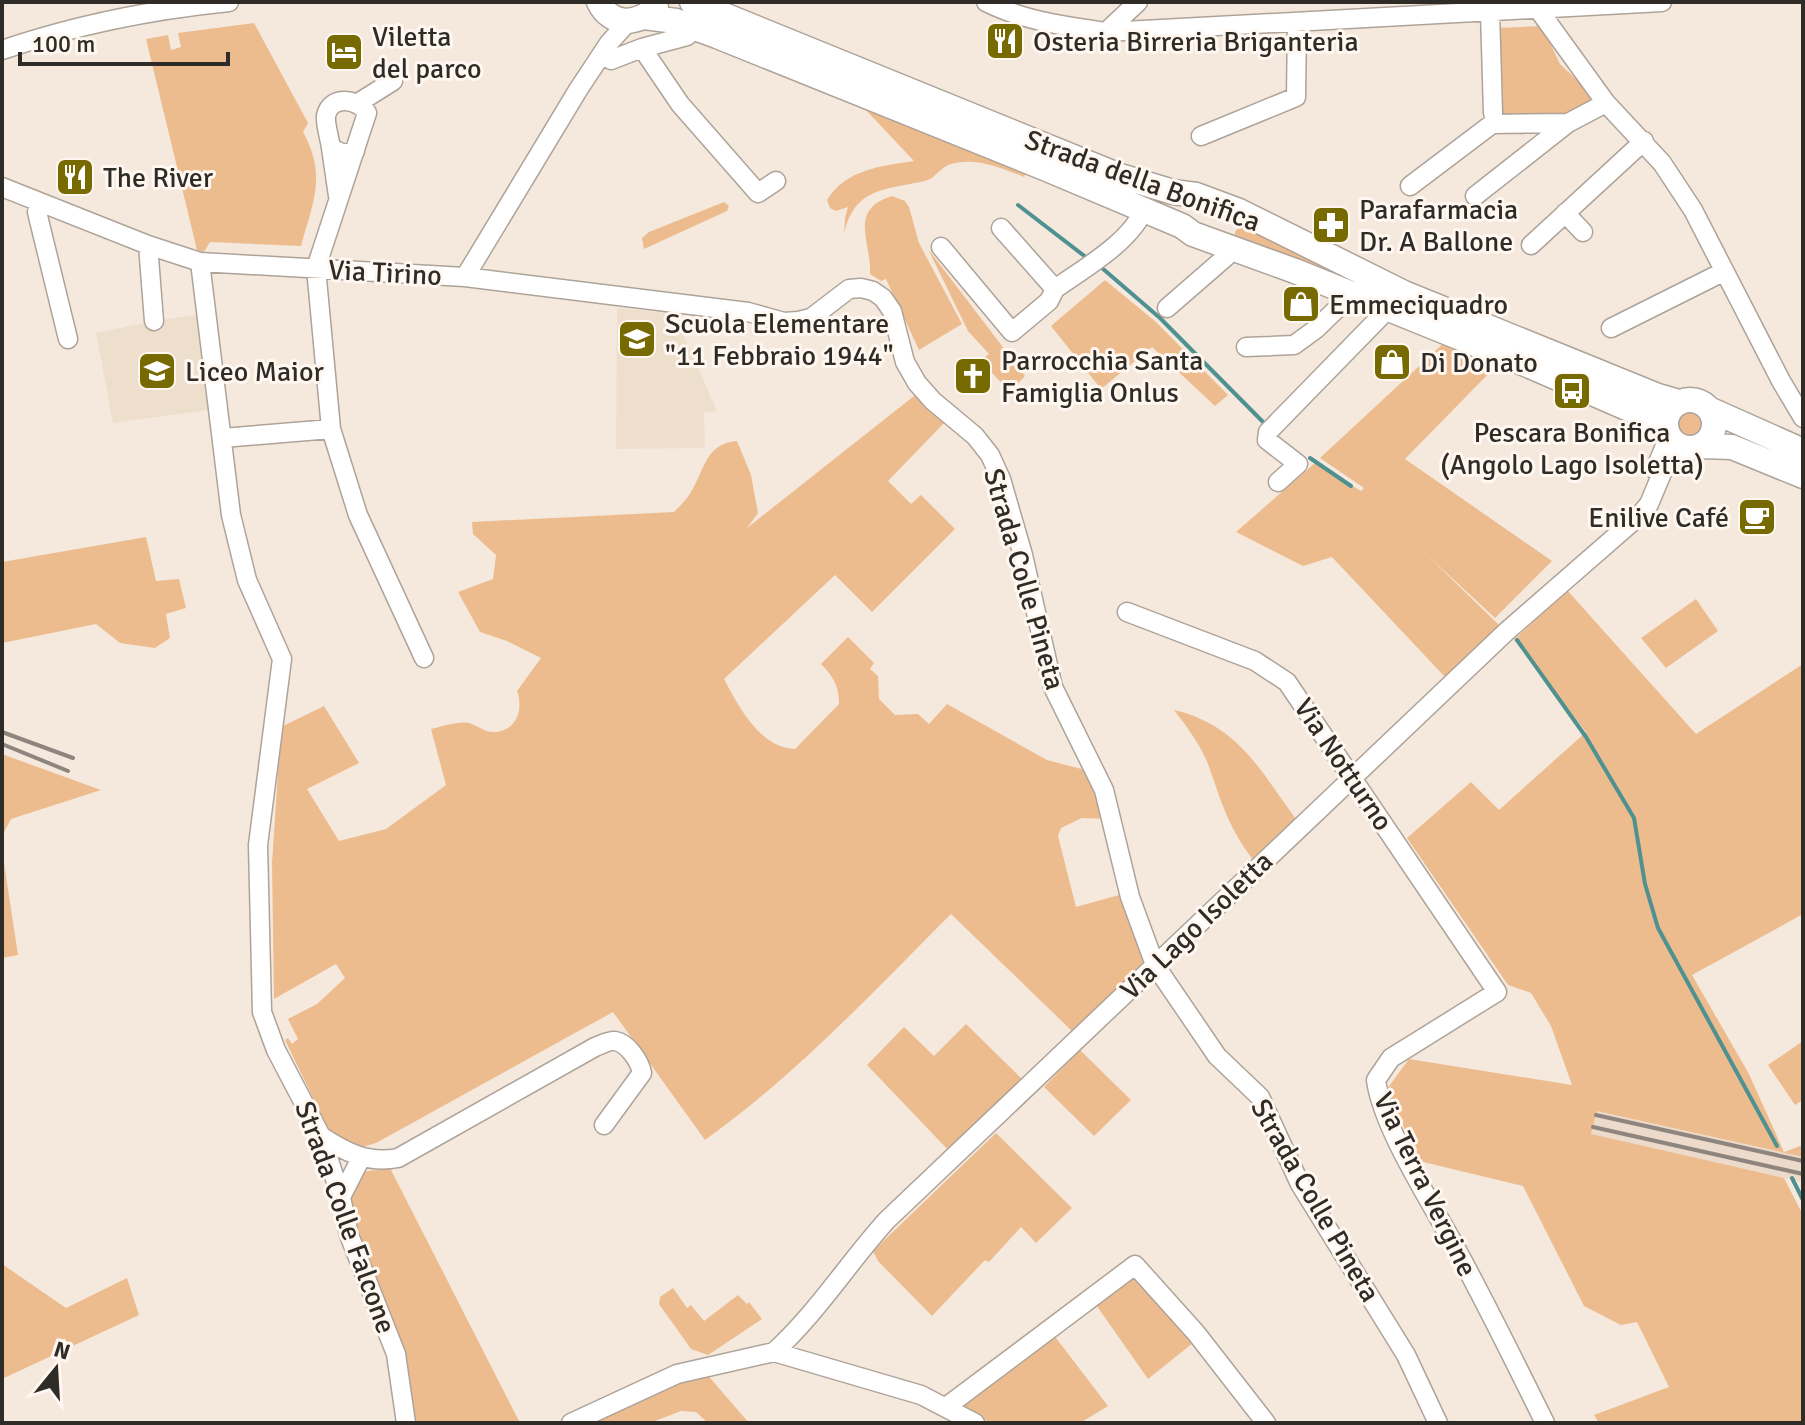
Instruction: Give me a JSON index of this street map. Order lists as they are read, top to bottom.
{
  "streets": {
    "main road": ["Strada della Bonifica"],
    "street": [
      "Via Tirino",
      "Strada Colle Pineta",
      "Via Notturno",
      "Via Lago Isoletta",
      "Via Terra Vergine",
      "Strada Colle Falcone"
    ]
  },
  "crossings": [
    ["Strada della Bonifica", "Via Tirino"],
    ["Strada della Bonifica", "Via Lago Isoletta"],
    ["Via Tirino", "Strada Colle Pineta"],
    ["Via Tirino", "Strada Colle Falcone"],
    ["Strada Colle Pineta", "Via Lago Isoletta"],
    ["Via Notturno", "Via Lago Isoletta"],
    ["Via Notturno", "Via Terra Vergine"]
  ],
  "places": {
    "restaurant": ["Osteria Birreria Briganteria", "The River"],
    "hotel": ["Viletta del parco"],
    "pharmacy": ["Parafarmacia Dr. A Ballone"],
    "shop": ["Emmeciquadro", "Di Donato"],
    "school or university": ["Scuola Elementare \"11 Febbraio 1944\"", "Liceo Maior"],
    "church": ["Parrocchia Santa Famiglia Onlus"],
    "bus stop": ["Pescara Bonifica (Angolo Lago Isoletta)"],
    "cafe": ["Enilive Café"]
  },
  "scale_bar": "100 m",
  "north": "top"
}
